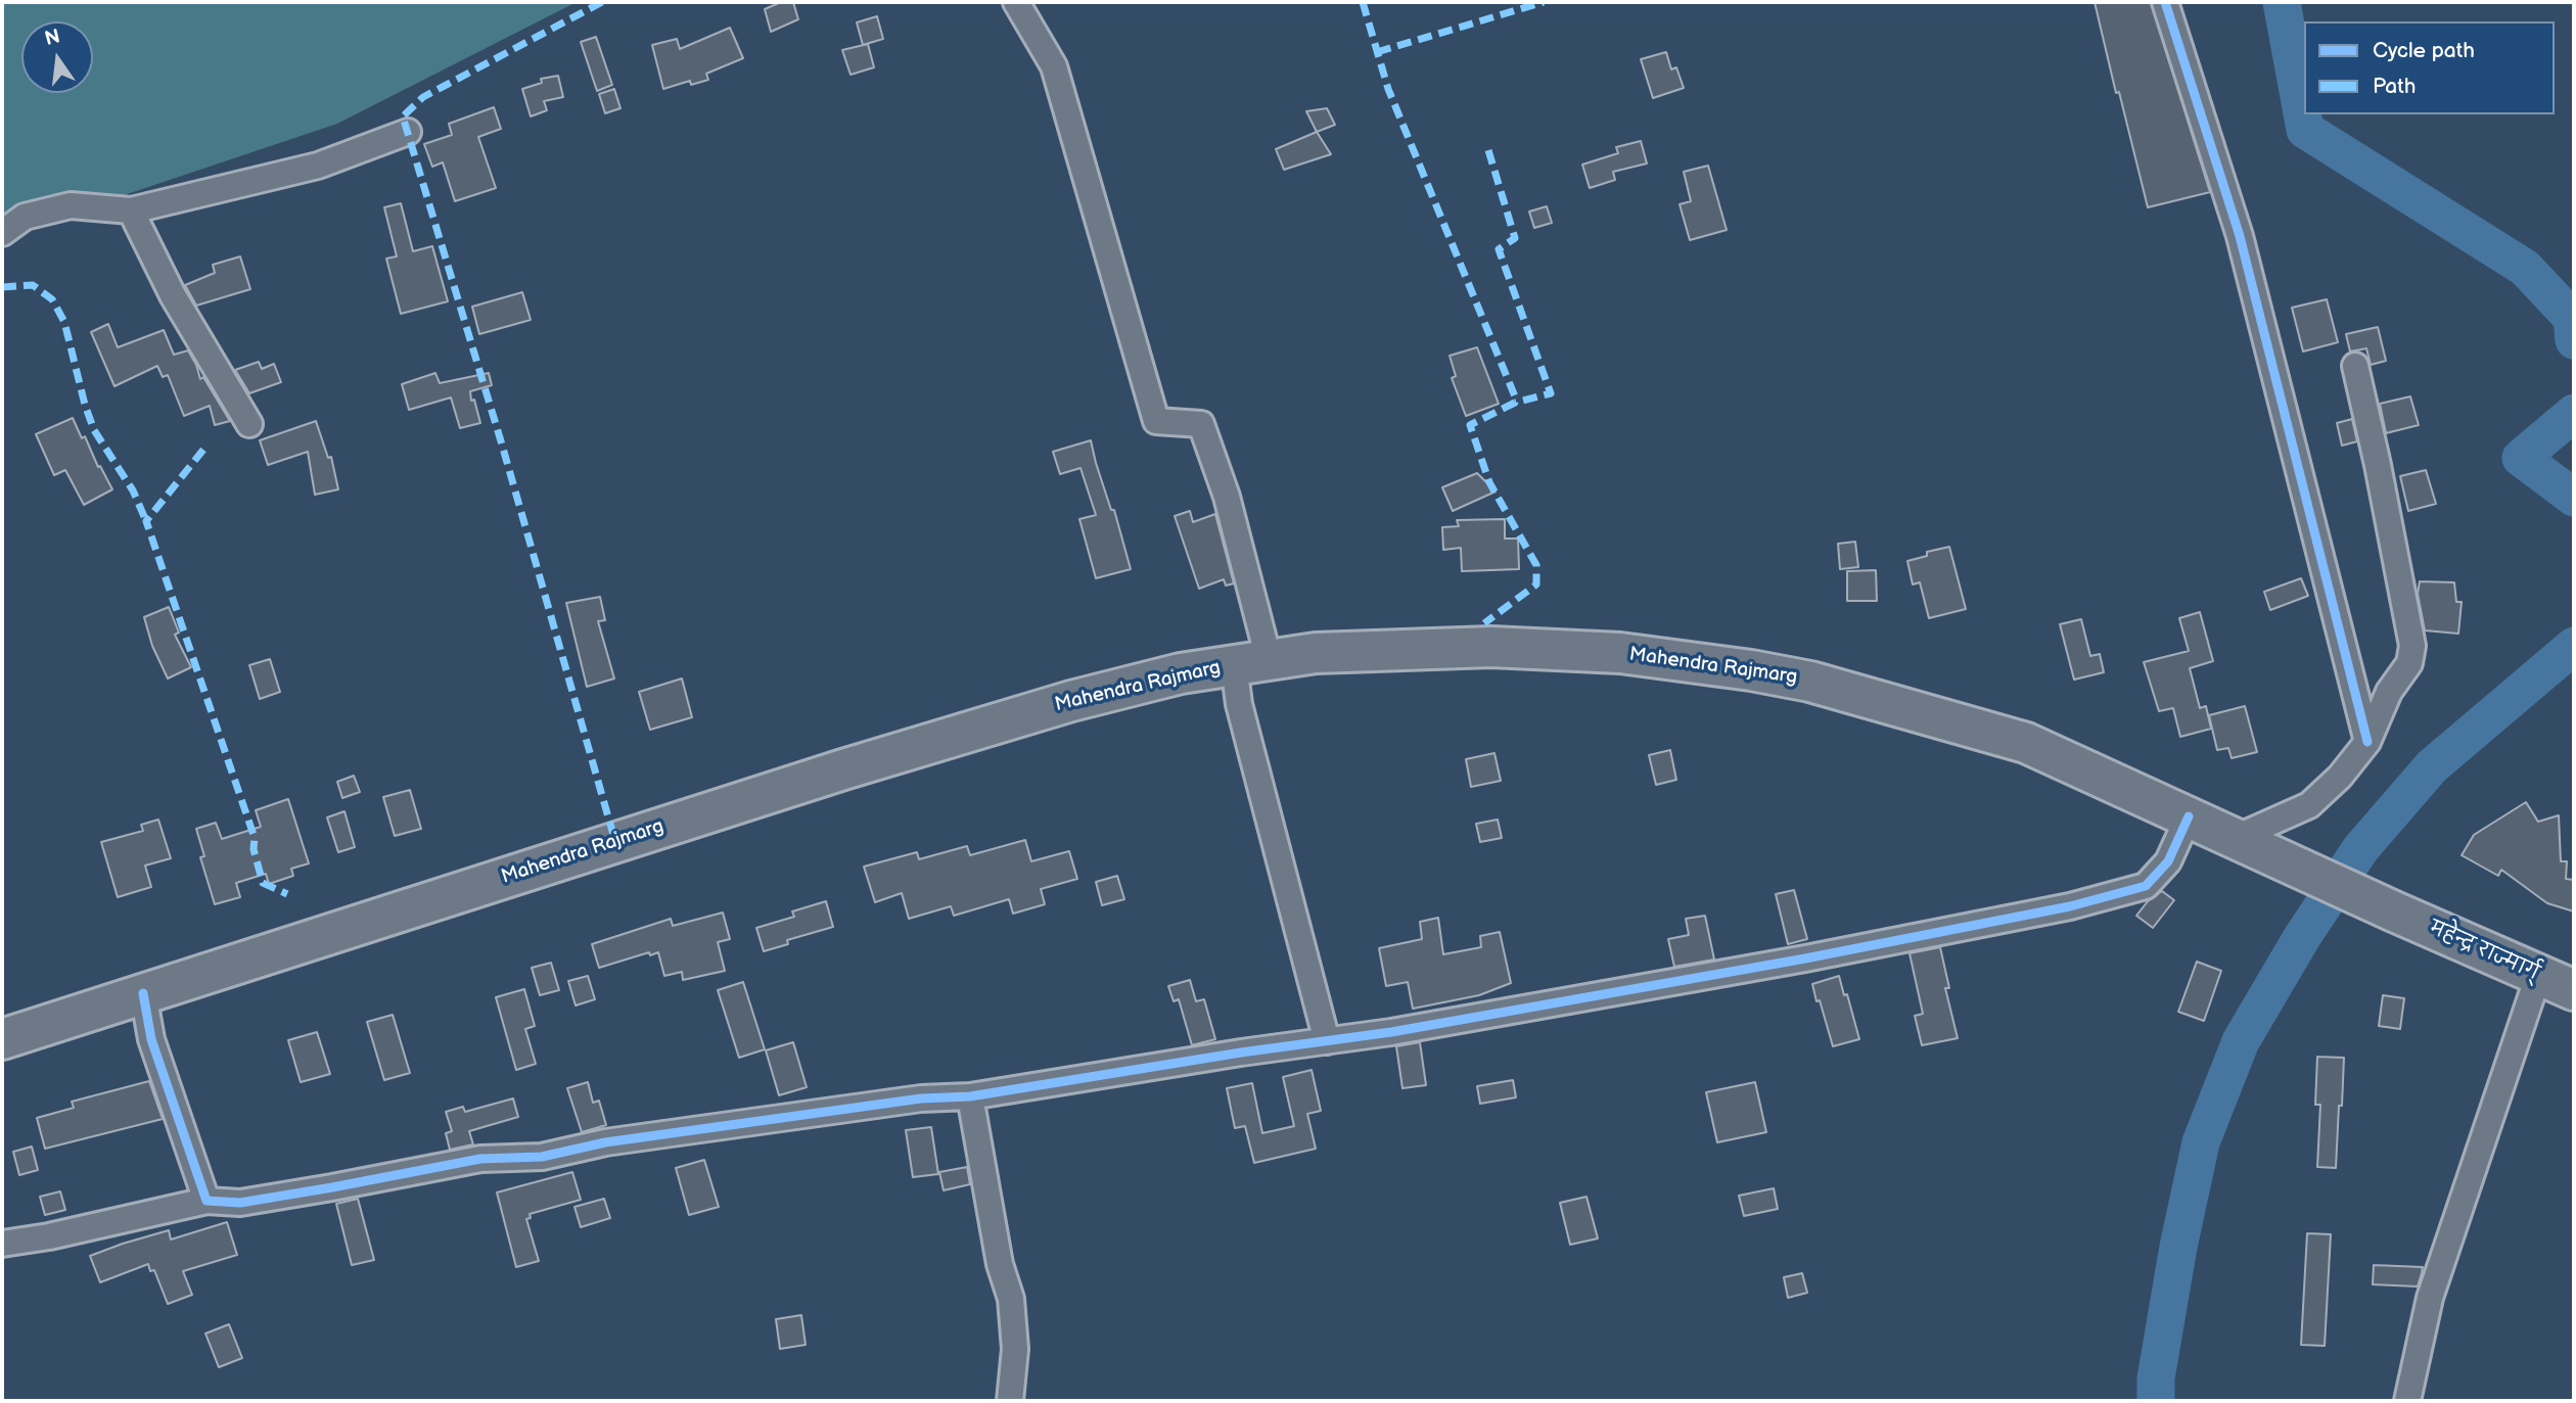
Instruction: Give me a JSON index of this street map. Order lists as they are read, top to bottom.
{
  "streets": {
    "highway": ["Mahendra Rajmarg", "महेन्द्र राज्मार्ग्"]
  },
  "crossings": [
    ["Mahendra Rajmarg", "महेन्द्र राज्मार्ग्"]
  ],
  "legend": ["Cycle path", "Path"],
  "north": "top"
}
